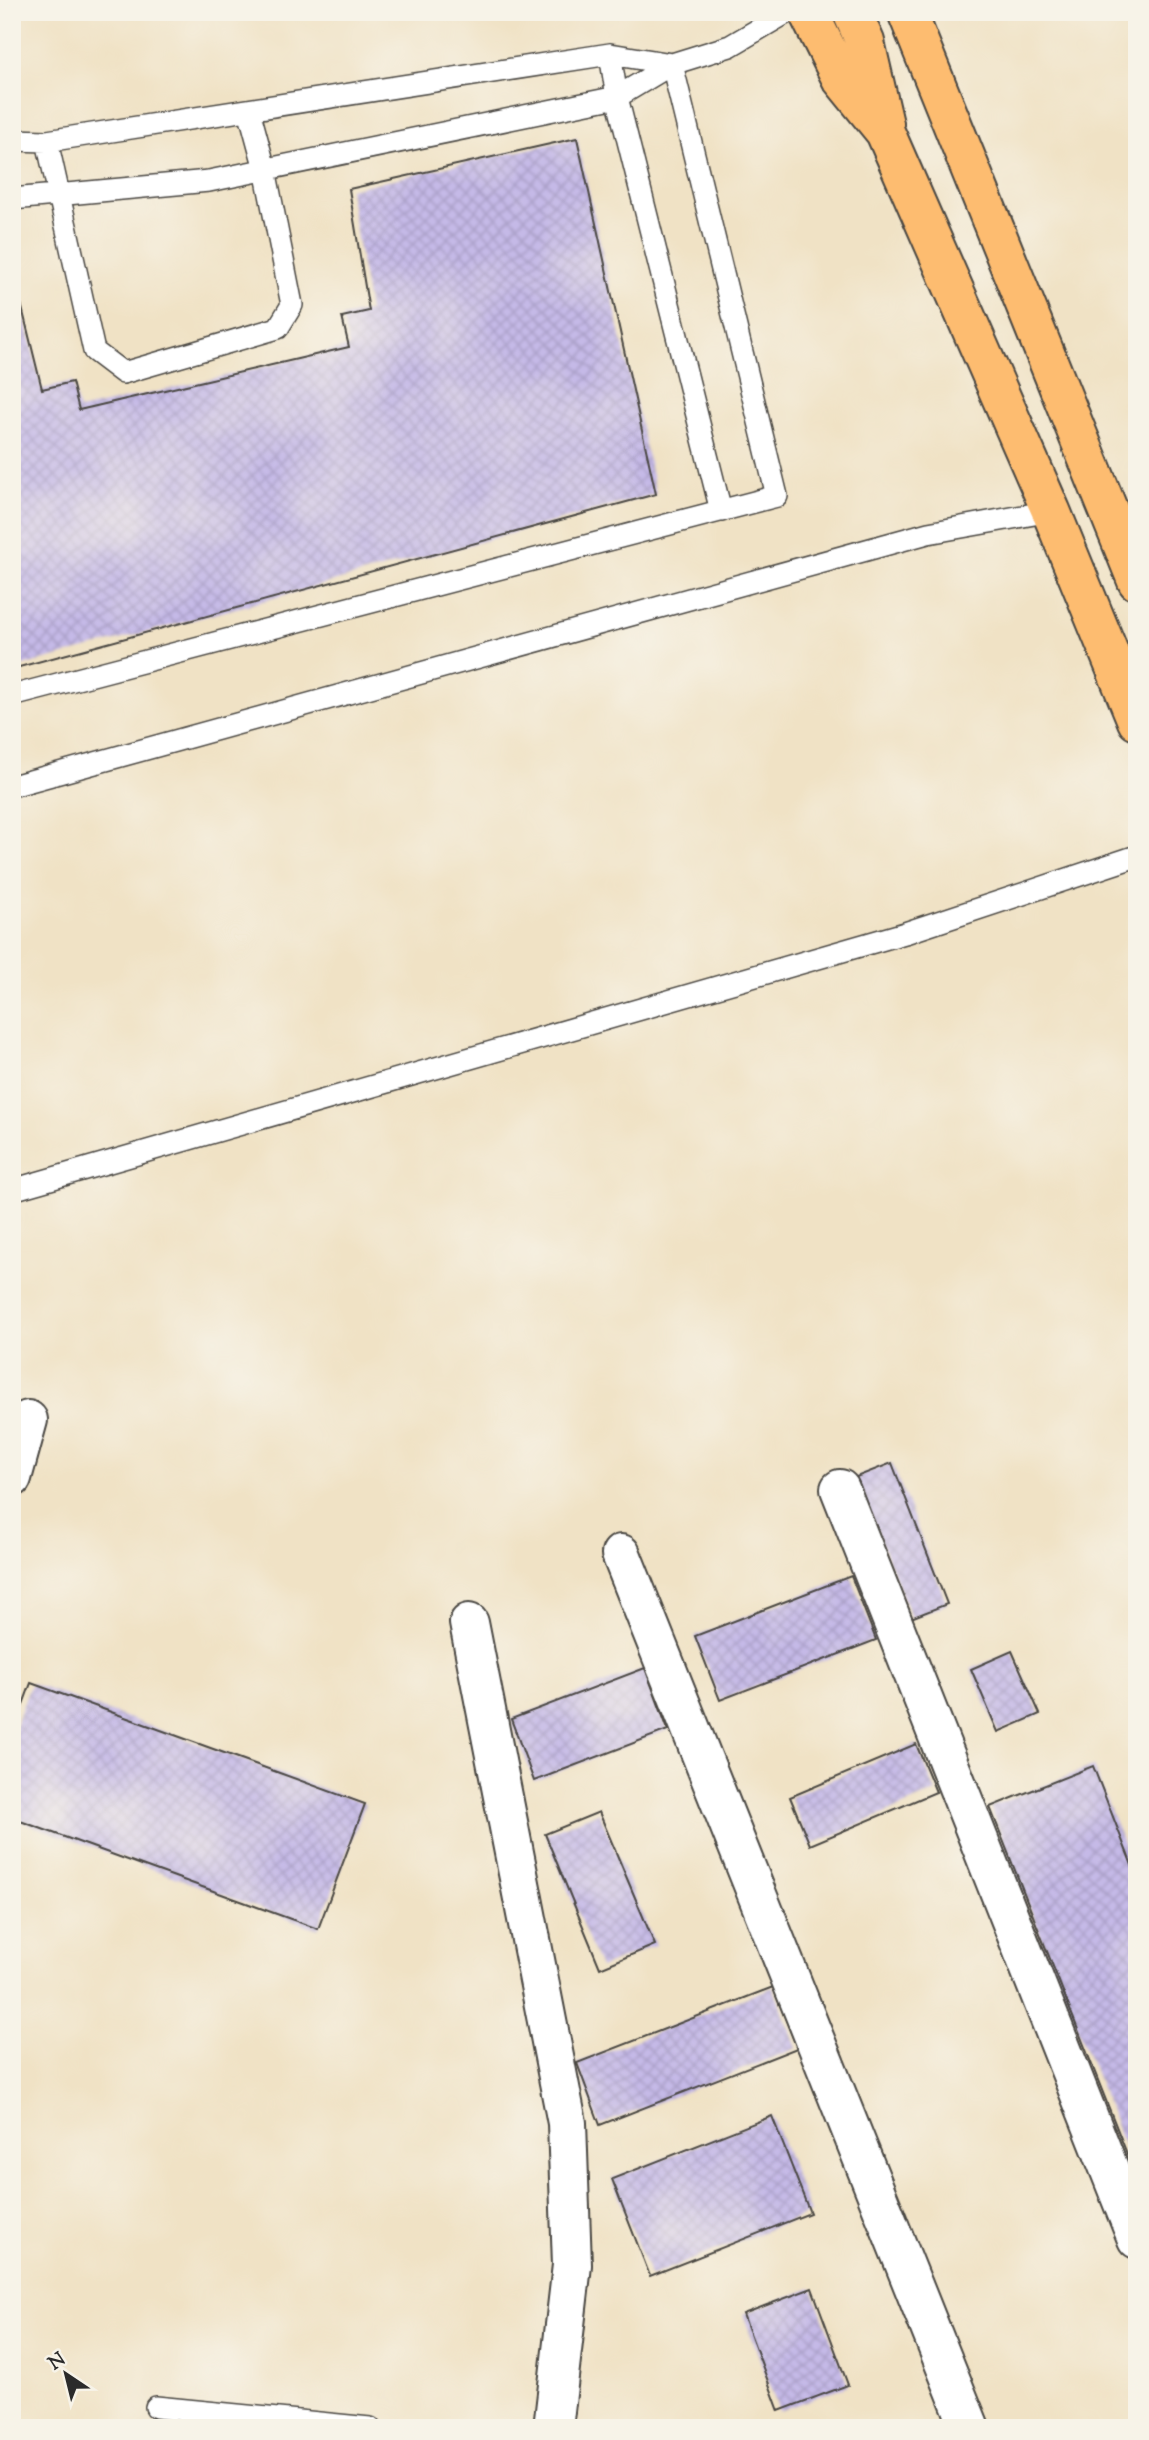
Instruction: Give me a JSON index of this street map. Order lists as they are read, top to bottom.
{
  "north": "top left"
}
